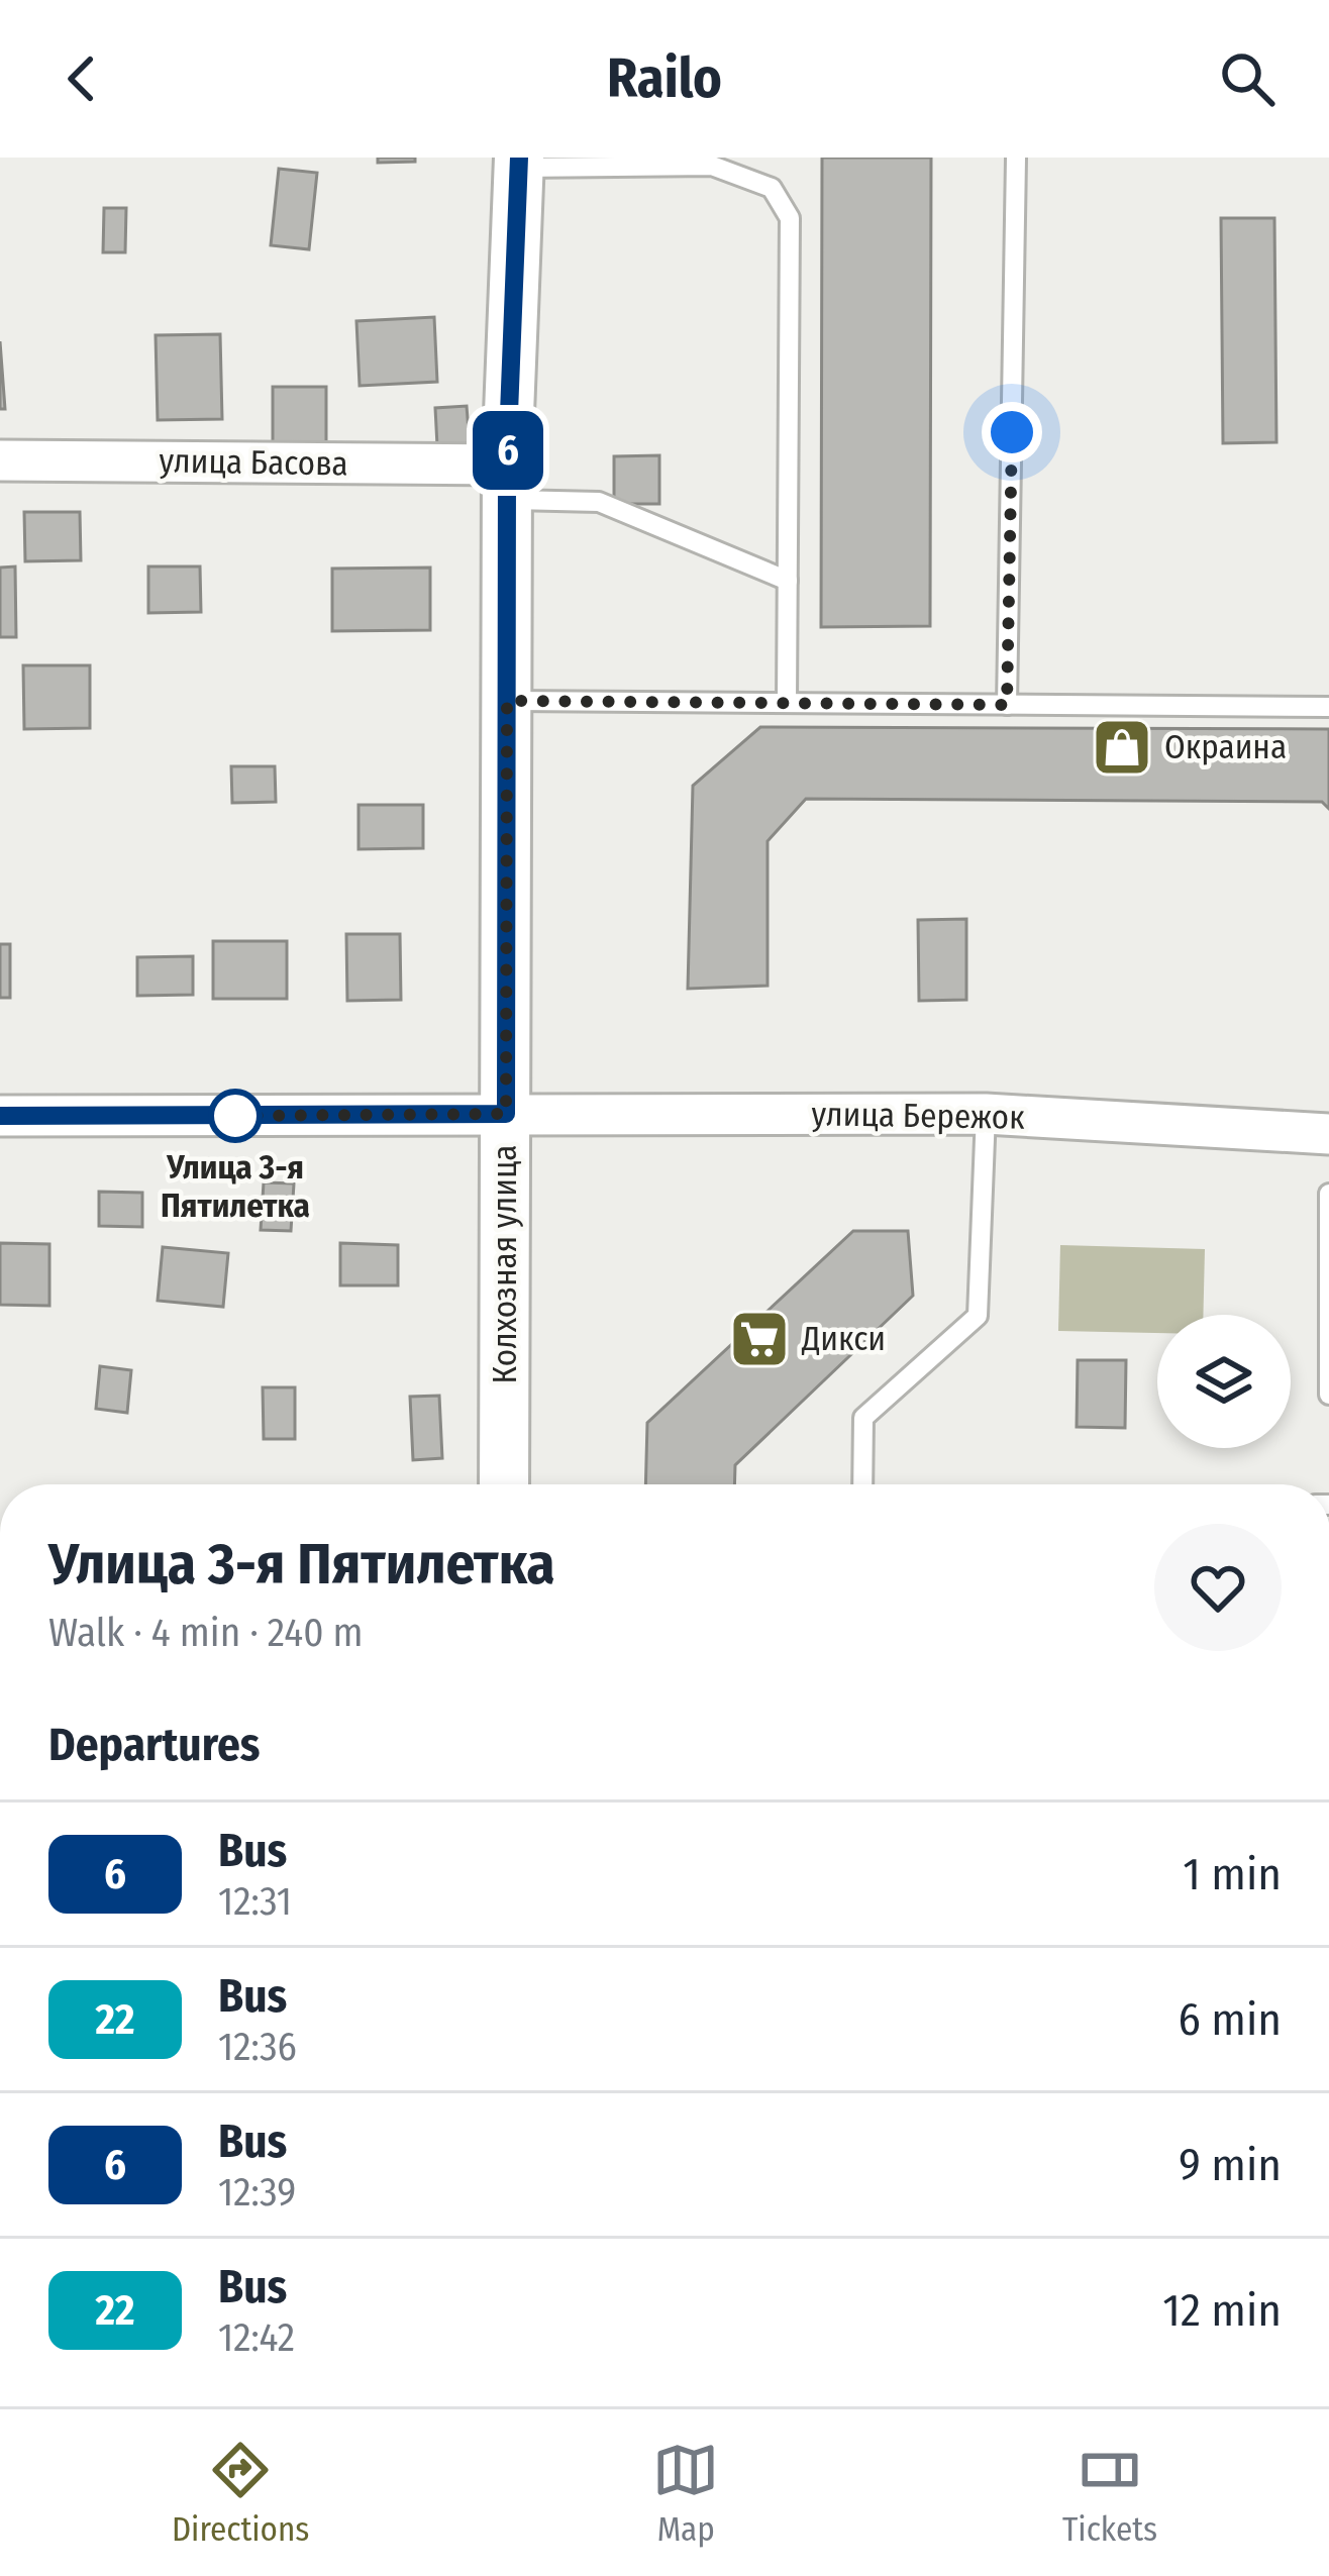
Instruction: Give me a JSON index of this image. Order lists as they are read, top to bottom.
{
  "streets": {
    "street": ["улица Басова", "улица Бережок", "Колхозная улица"]
  },
  "crossings": [
    ["улица Басова", "Колхозная улица"],
    ["улица Бережок", "Колхозная улица"]
  ],
  "places": {
    "shop": ["Окраина"],
    "other": ["Улица 3-я Пятилетка"],
    "supermarket": ["Дикси"]
  },
  "lines": ["bus line 6"],
  "page": {
    "header": "Railo",
    "on_map": "6",
    "heading": [
      ["Улица 3-я Пятилетка", "Walk · 4 min · 240 m"],
      "Departures"
    ],
    "list": [
      {
        "mark": "6",
        "name": "Bus",
        "note": "12:31",
        "value": "1 min"
      },
      {
        "mark": "22",
        "name": "Bus",
        "note": "12:36",
        "value": "6 min"
      },
      {
        "mark": "6",
        "name": "Bus",
        "note": "12:39",
        "value": "9 min"
      },
      {
        "mark": "22",
        "name": "Bus",
        "note": "12:42",
        "value": "12 min"
      }
    ],
    "tabs": ["Directions", "Map", "Tickets"]
  }
}
